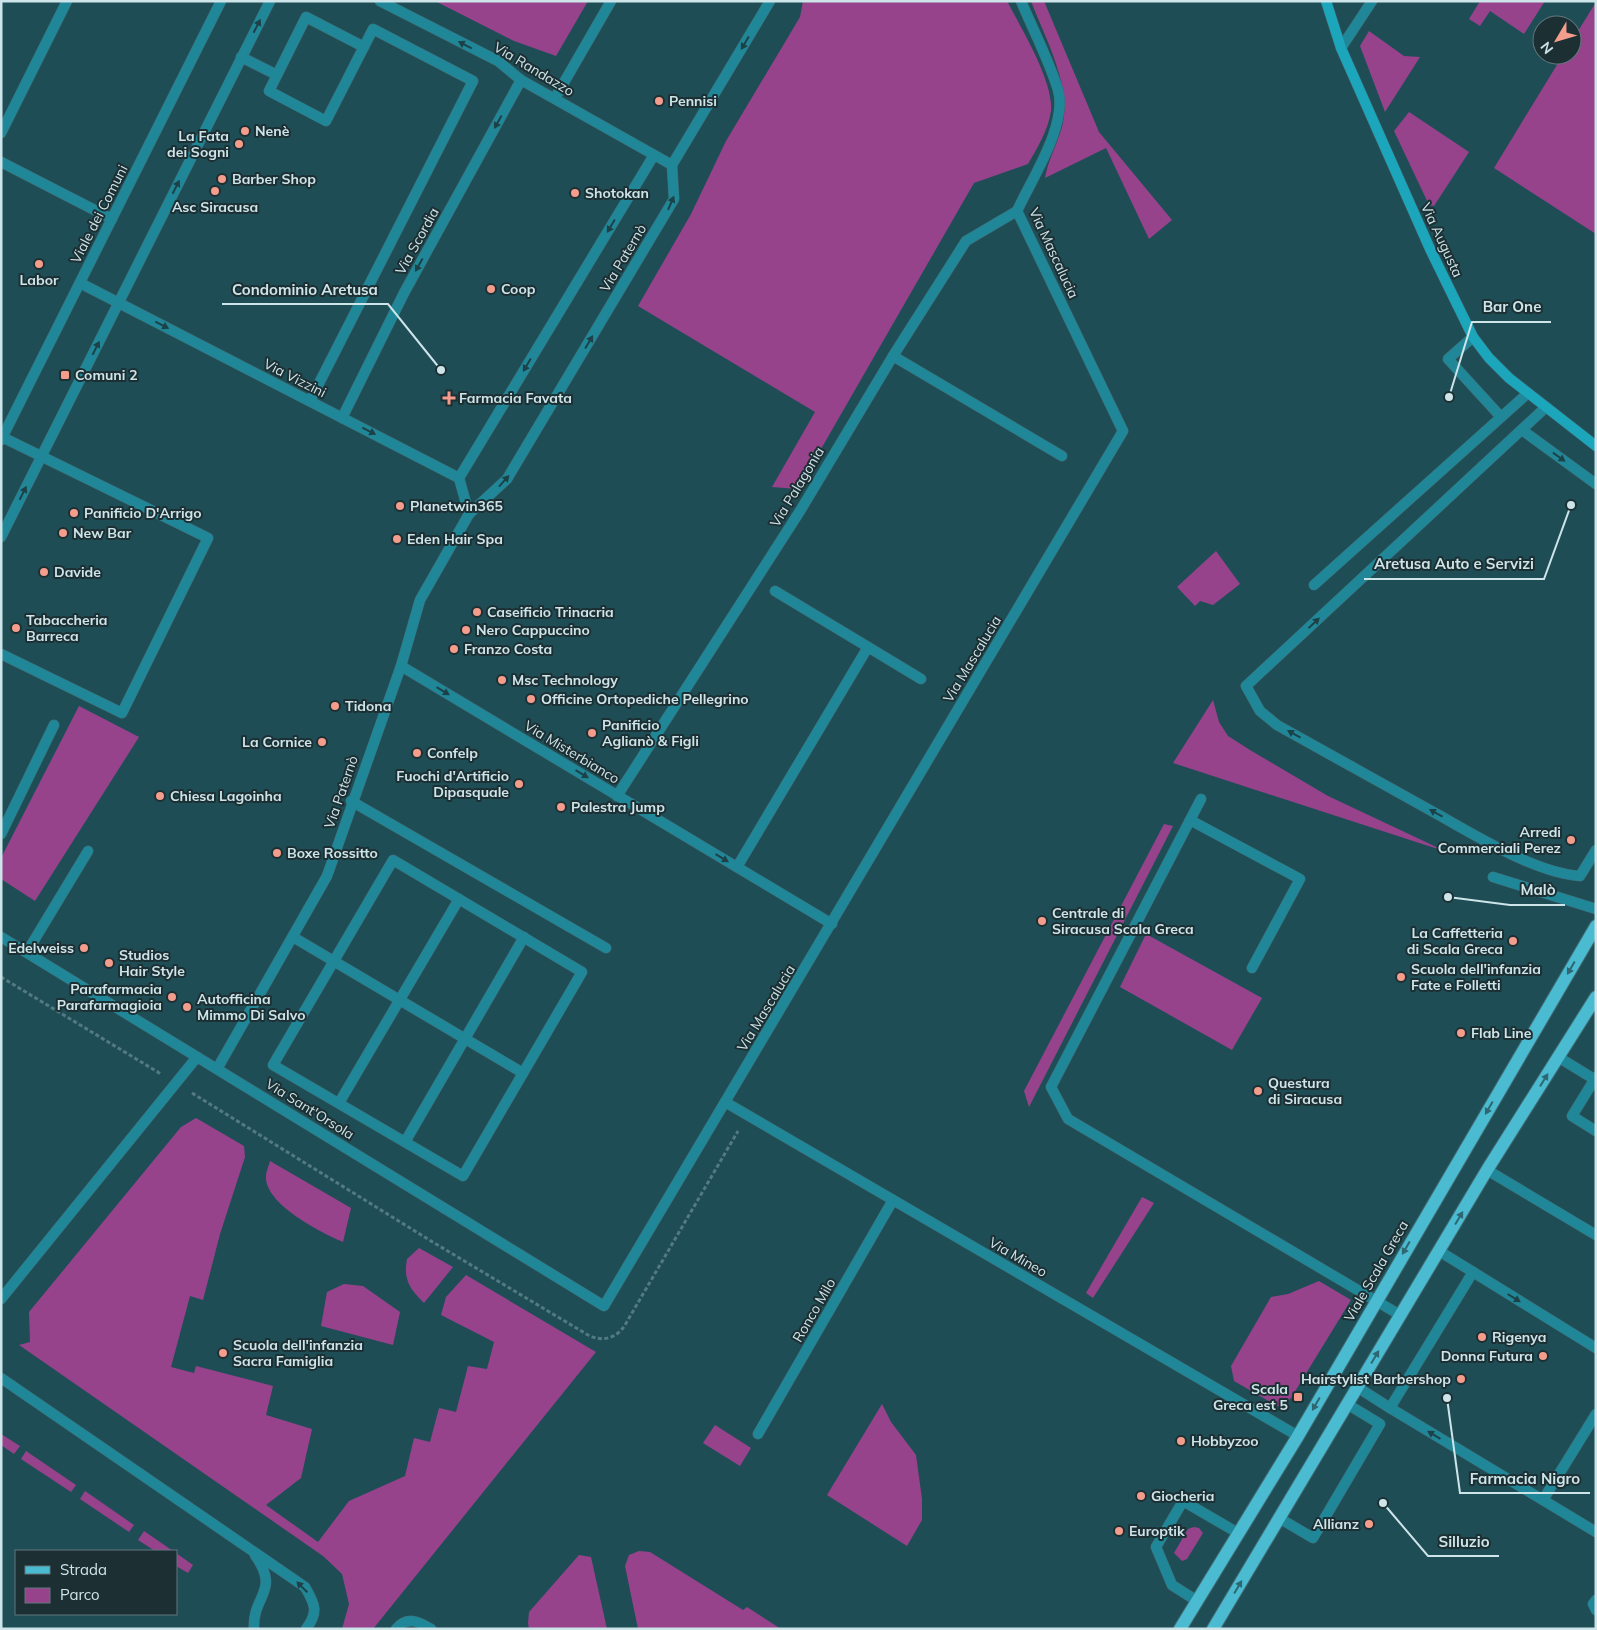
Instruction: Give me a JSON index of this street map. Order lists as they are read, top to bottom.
{
  "streets": {
    "main road": ["Via Augusta", "Viale Scala Greca"],
    "street": [
      "Via Randazzo",
      "Viale dei Comuni",
      "Via Scordia",
      "Via Mascalucia",
      "Via Paternò",
      "Via Vizzini",
      "Via Palagonia",
      "Via Misterbianco",
      "Via Sant'Orsola",
      "Via Mineo",
      "Ronco Milo"
    ]
  },
  "crossings": [
    ["Via Randazzo", "Via Scordia"],
    ["Via Randazzo", "Via Paternò"],
    ["Viale dei Comuni", "Via Vizzini"],
    ["Via Scordia", "Via Vizzini"],
    ["Via Mascalucia", "Via Palagonia"],
    ["Via Mascalucia", "Via Misterbianco"],
    ["Via Mascalucia", "Via Sant'Orsola"],
    ["Via Mascalucia", "Via Mineo"],
    ["Via Paternò", "Via Vizzini"],
    ["Via Paternò", "Via Misterbianco"],
    ["Via Paternò", "Via Sant'Orsola"],
    ["Via Palagonia", "Via Misterbianco"],
    ["Via Mineo", "Viale Scala Greca"],
    ["Via Mineo", "Ronco Milo"]
  ],
  "one_way": [
    "Via Randazzo",
    "Via Scordia",
    "Via Vizzini",
    "Via Misterbianco"
  ],
  "places": {
    "other": [
      "Pennisi",
      "Nenè",
      "La Fata dei Sogni",
      "Barber Shop",
      "Asc Siracusa",
      "Shotokan",
      "Labor",
      "Coop",
      "Condominio Aretusa",
      "Bar One",
      "Aretusa Auto e Servizi",
      "Planetwin365",
      "Panificio D'Arrigo",
      "New Bar",
      "Eden Hair Spa",
      "Davide",
      "Caseificio Trinacria",
      "Tabaccheria Barreca",
      "Nero Cappuccino",
      "Franzo Costa",
      "Msc Technology",
      "Officine Ortopediche Pellegrino",
      "Tidona",
      "Panificio Aglianò & Figli",
      "La Cornice",
      "Confelp",
      "Fuochi d'Artificio Dipasquale",
      "Chiesa Lagoinha",
      "Palestra Jump",
      "Arredi Commerciali Perez",
      "Boxe Rossitto",
      "Malò",
      "Centrale di Siracusa Scala Greca",
      "La Caffetteria di Scala Greca",
      "Edelweiss",
      "Studios Hair Style",
      "Scuola dell'infanzia Fate e Folletti",
      "Parafarmacia Parafarmagioia",
      "Autofficina Mimmo Di Salvo",
      "Flab Line",
      "Questura di Siracusa",
      "Rigenya",
      "Scuola dell'infanzia Sacra Famiglia",
      "Donna Futura",
      "Hairstylist Barbershop",
      "Farmacia Nigro",
      "Hobbyzoo",
      "Giocheria",
      "Silluzio",
      "Allianz",
      "Europtik"
    ],
    "transit": ["Comuni 2", "Scala Greca est 5"],
    "health": ["Farmacia Favata"]
  },
  "legend": ["Strada", "Parco"],
  "north": "bottom left"
}
